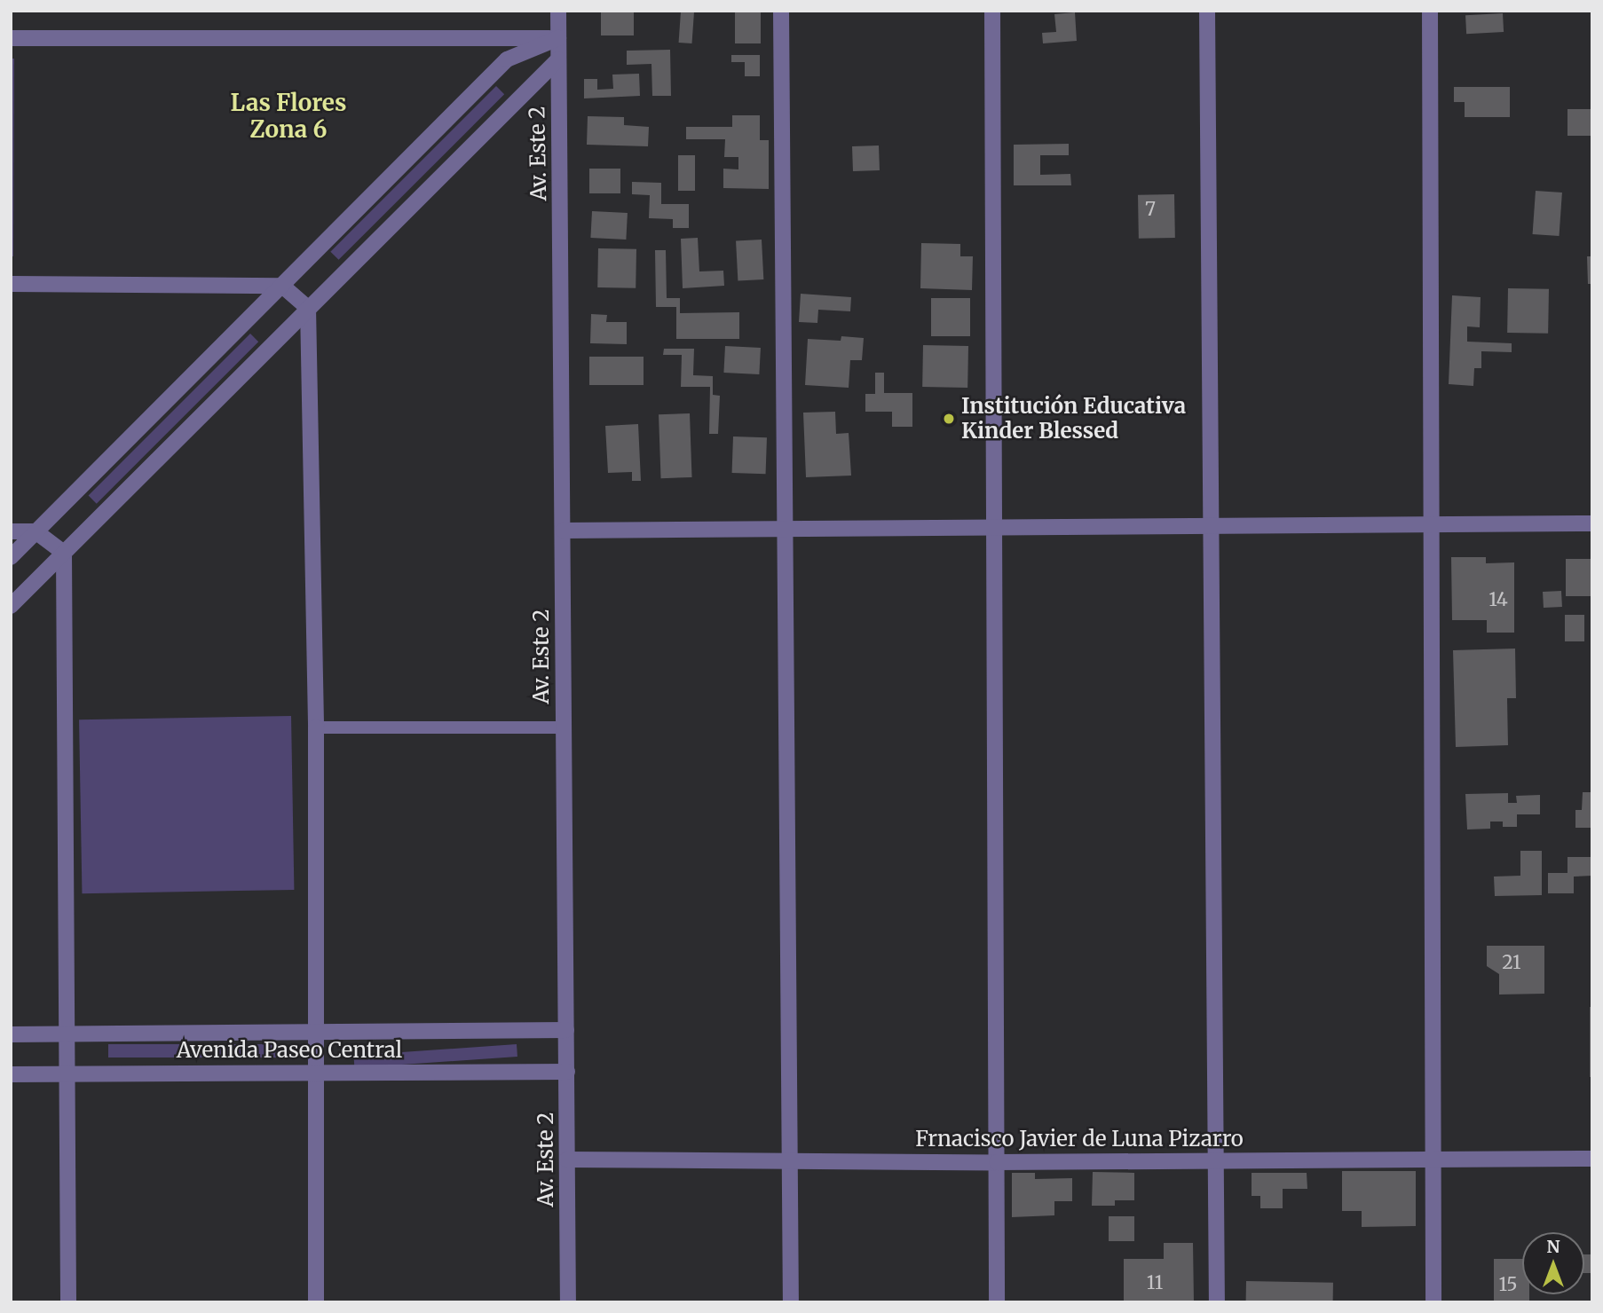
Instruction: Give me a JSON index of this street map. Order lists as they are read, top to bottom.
{
  "streets": {
    "street": ["Av. Este 2", "Avenida Paseo Central", "Frnacisco Javier de Luna Pizarro"]
  },
  "crossings": [
    ["Av. Este 2", "Avenida Paseo Central"],
    ["Av. Este 2", "Frnacisco Javier de Luna Pizarro"]
  ],
  "districts": ["Las Flores Zona 6"],
  "places": ["Institución Educativa Kinder Blessed"],
  "house_numbers": [
    "7",
    "14",
    "21",
    "11",
    "15"
  ],
  "north": "top"
}
